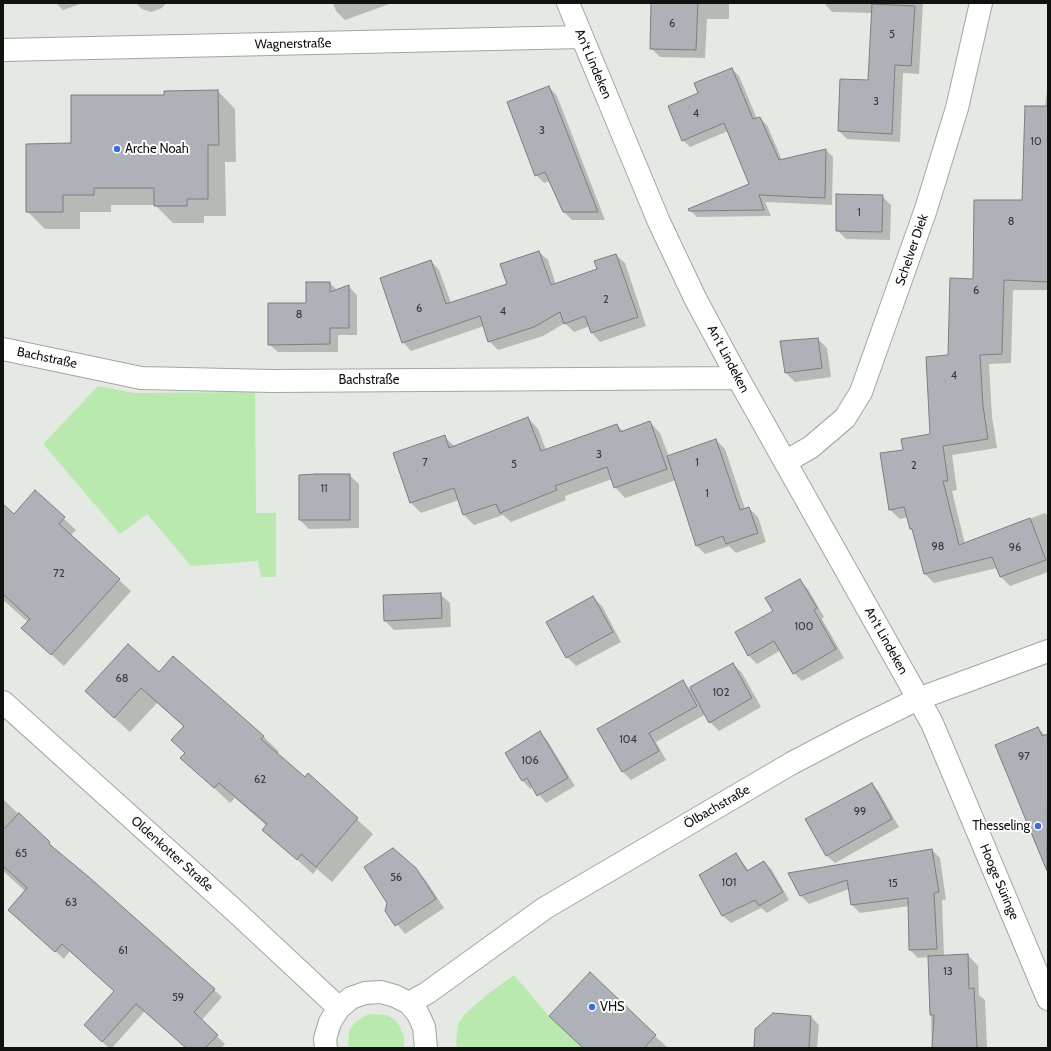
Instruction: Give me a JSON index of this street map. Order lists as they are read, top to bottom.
{
  "streets": {
    "street": [
      "Wagnerstraße",
      "An't Lindeken",
      "Schelver Diek",
      "Bachstraße",
      "Ölbachstraße",
      "Oldenkotter Straße",
      "Hooge Süringe"
    ]
  },
  "crossings": [
    ["Wagnerstraße", "An't Lindeken"],
    ["An't Lindeken", "Schelver Diek"],
    ["An't Lindeken", "Bachstraße"],
    ["An't Lindeken", "Ölbachstraße"],
    ["An't Lindeken", "Hooge Süringe"],
    ["Ölbachstraße", "Hooge Süringe"]
  ],
  "places": ["Arche Noah", "Thesseling", "VHS"],
  "house_numbers": [
    "6",
    "5",
    "3",
    "4",
    "3",
    "10",
    "1",
    "8",
    "6",
    "2",
    "6",
    "4",
    "8",
    "4",
    "3",
    "7",
    "1",
    "5",
    "2",
    "11",
    "1",
    "98",
    "96",
    "72",
    "100",
    "68",
    "102",
    "104",
    "97",
    "106",
    "62",
    "99",
    "65",
    "56",
    "101",
    "15",
    "63",
    "61",
    "13",
    "59"
  ]
}
